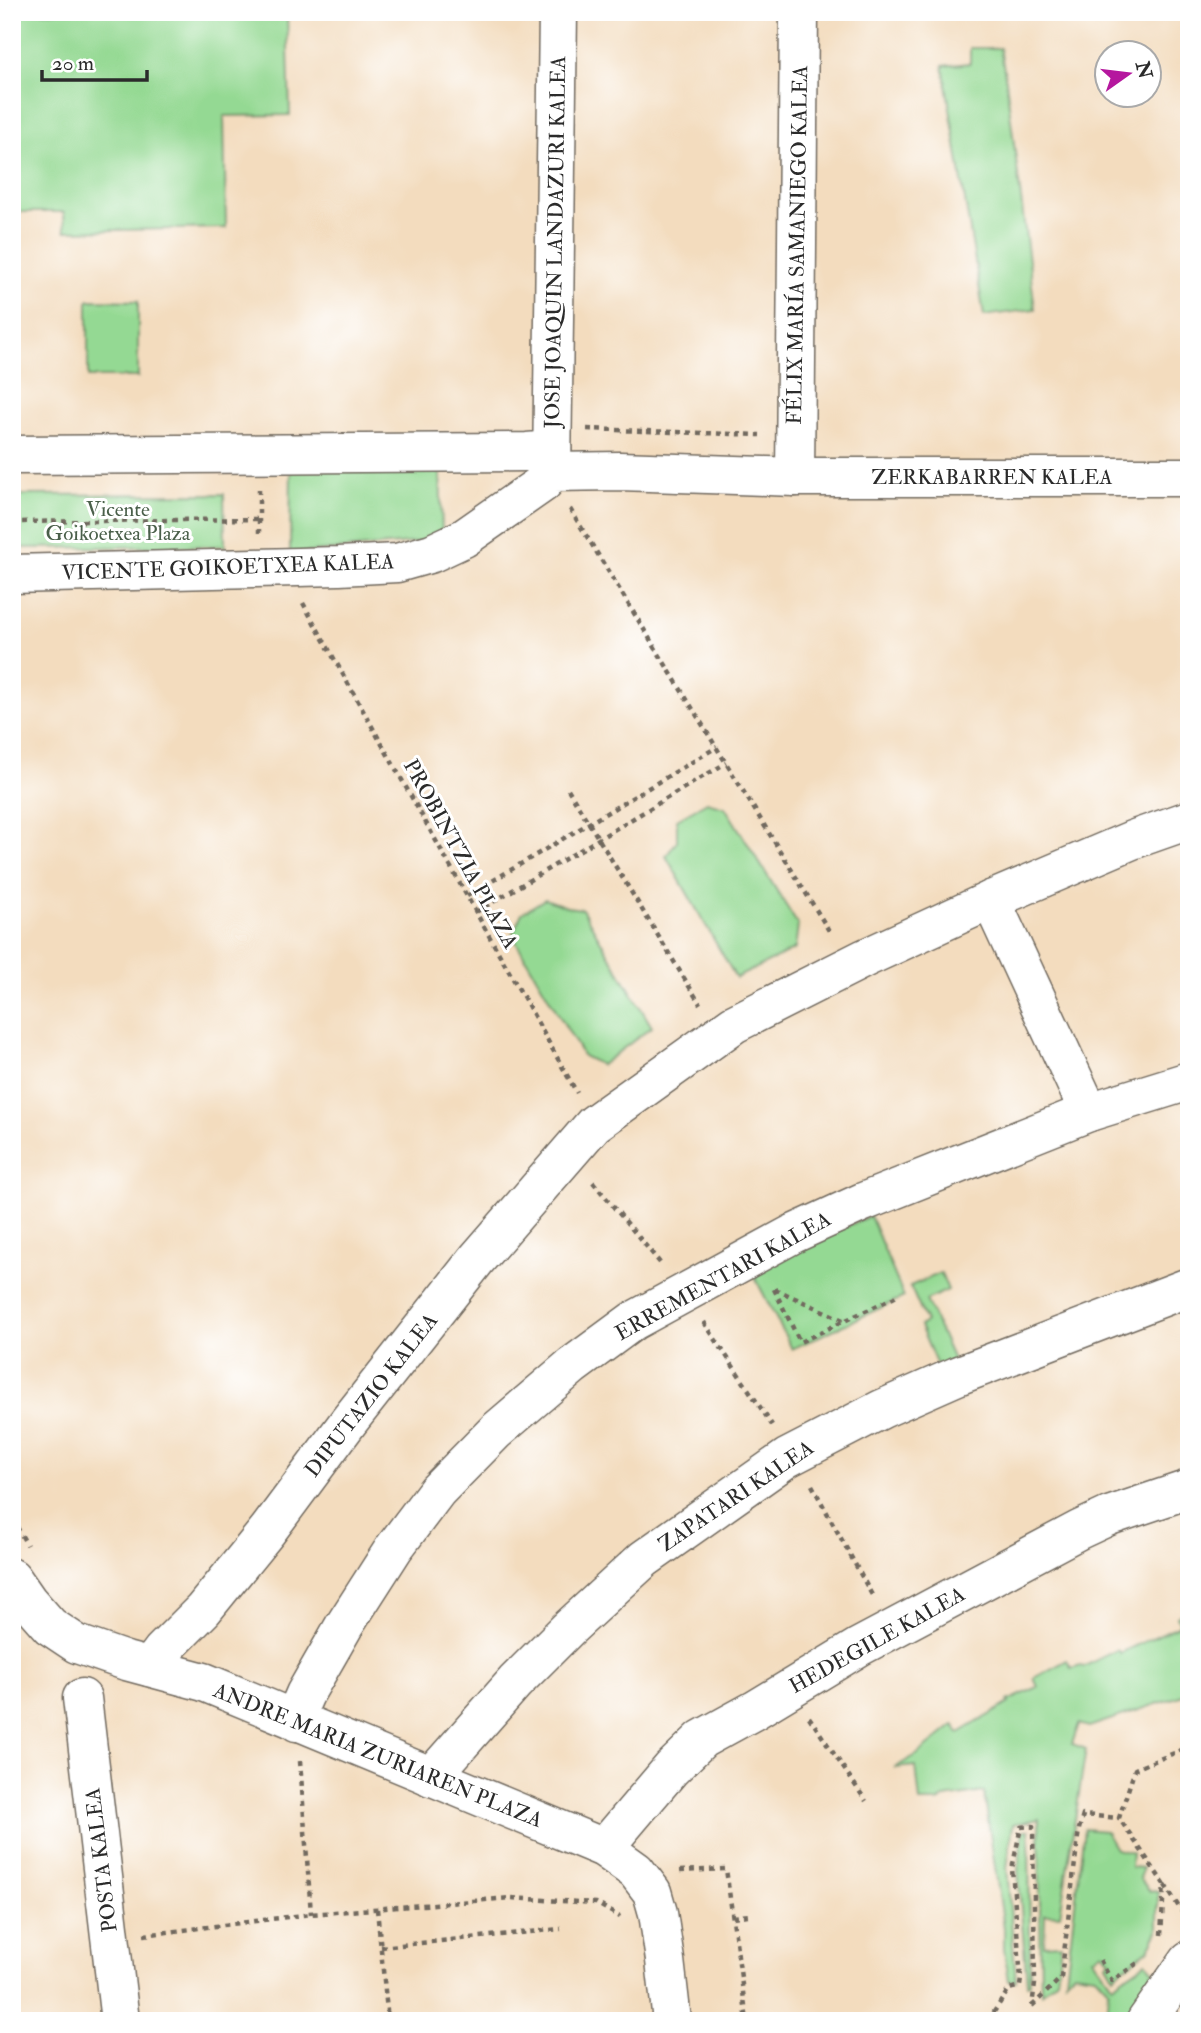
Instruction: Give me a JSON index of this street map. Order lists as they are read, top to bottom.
{
  "streets": {
    "street": [
      "JOSE JOAQUIN LANDAZURI KALEA",
      "FÉLIX MARÍA SAMANIEGO KALEA",
      "ZERKABARREN KALEA",
      "VICENTE GOIKOETXEA KALEA",
      "ERREMENTARI KALEA",
      "DIPUTAZIO KALEA",
      "ZAPATARI KALEA",
      "HEDEGILE KALEA",
      "ANDRE MARIA ZURIAREN PLAZA",
      "POSTA KALEA"
    ],
    "path": ["PROBINTZIA PLAZA"]
  },
  "crossings": [
    ["JOSE JOAQUIN LANDAZURI KALEA", "VICENTE GOIKOETXEA KALEA"],
    ["FÉLIX MARÍA SAMANIEGO KALEA", "ZERKABARREN KALEA"],
    ["PROBINTZIA PLAZA", "ERREMENTARI KALEA"],
    ["PROBINTZIA PLAZA", "DIPUTAZIO KALEA"],
    ["PROBINTZIA PLAZA", "ZAPATARI KALEA"],
    ["PROBINTZIA PLAZA", "HEDEGILE KALEA"],
    ["ERREMENTARI KALEA", "ANDRE MARIA ZURIAREN PLAZA"],
    ["DIPUTAZIO KALEA", "ANDRE MARIA ZURIAREN PLAZA"],
    ["ZAPATARI KALEA", "ANDRE MARIA ZURIAREN PLAZA"],
    ["HEDEGILE KALEA", "ANDRE MARIA ZURIAREN PLAZA"]
  ],
  "parks": ["Vicente Goikoetxea Plaza"],
  "scale_bar": "20 m",
  "north": "right"
}
